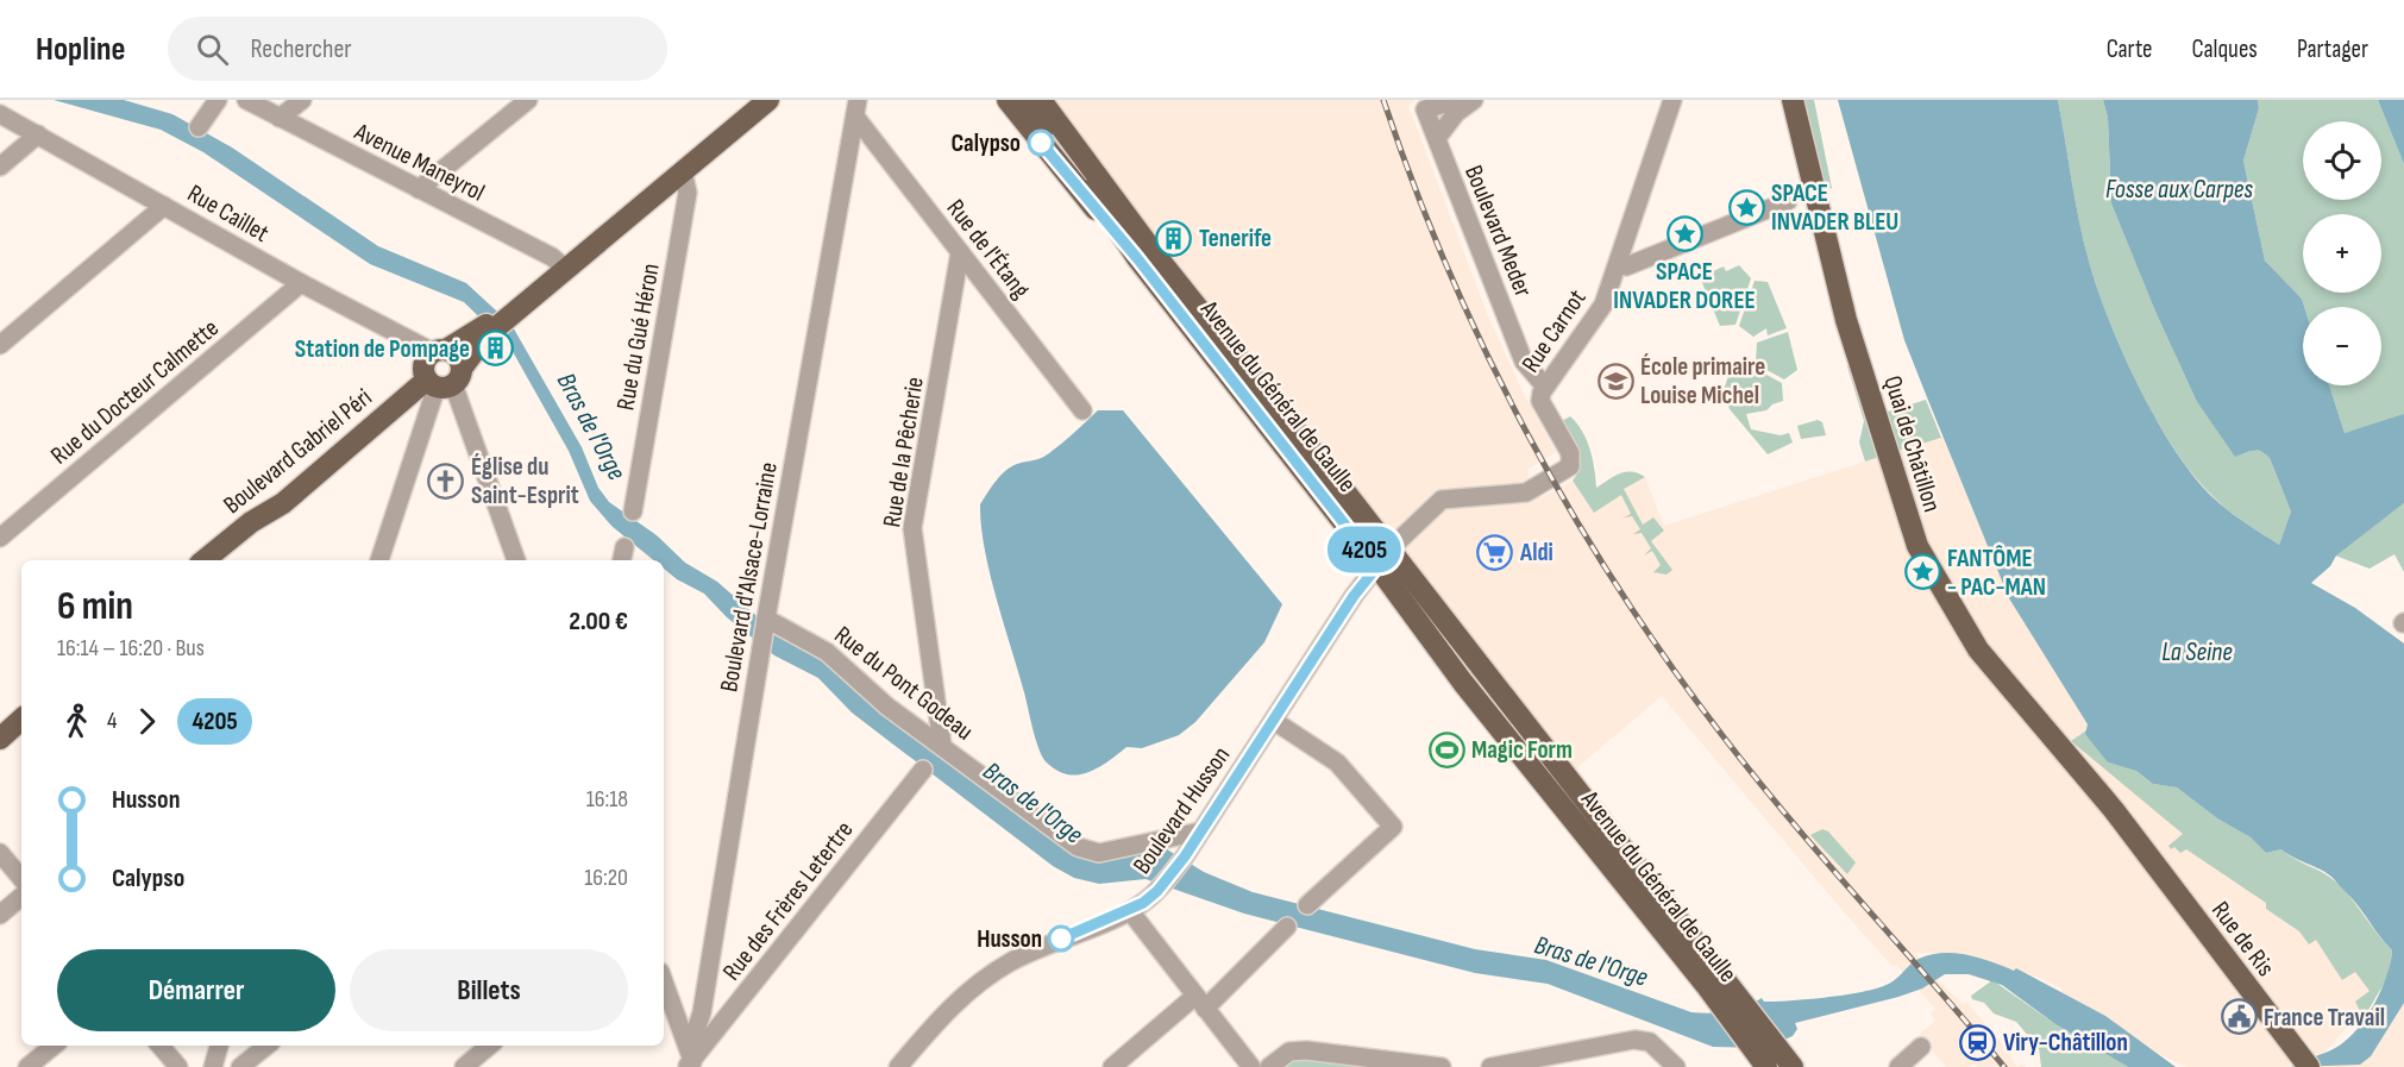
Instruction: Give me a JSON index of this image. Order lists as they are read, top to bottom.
{
  "streets": {
    "main road": [
      "Avenue du Général de Gaulle",
      "Quai de Châtillon",
      "Boulevard Gabriel Péri",
      "Rue de Ris"
    ],
    "street": [
      "Avenue Maneyrol",
      "Rue Caillet",
      "Boulevard Meder",
      "Rue de l'Étang",
      "Rue Carnot",
      "Rue du Gué Héron",
      "Rue du Docteur Calmette",
      "Rue de la Pêcherie",
      "Boulevard d'Alsace-Lorraine",
      "Rue du Pont Godeau",
      "Boulevard Husson",
      "Rue des Frères Letertre"
    ]
  },
  "crossings": [
    ["Avenue Maneyrol", "Boulevard Gabriel Péri"],
    ["Rue Caillet", "Rue du Docteur Calmette"],
    ["Rue Caillet", "Boulevard Gabriel Péri"],
    ["Boulevard Meder", "Rue Carnot"],
    ["Rue de l'Étang", "Rue de la Pêcherie"],
    ["Rue de l'Étang", "Boulevard d'Alsace-Lorraine"],
    ["Rue Carnot", "Avenue du Général de Gaulle"],
    ["Rue Carnot", "Boulevard Husson"],
    ["Rue du Gué Héron", "Boulevard Gabriel Péri"],
    ["Avenue du Général de Gaulle", "Boulevard Husson"],
    ["Quai de Châtillon", "Rue de Ris"],
    ["Rue de la Pêcherie", "Rue du Pont Godeau"],
    ["Boulevard d'Alsace-Lorraine", "Rue du Pont Godeau"],
    ["Boulevard d'Alsace-Lorraine", "Rue des Frères Letertre"],
    ["Rue du Pont Godeau", "Boulevard Husson"]
  ],
  "water": ["Fosse aux Carpes", "Bras de l'Orge", "La Seine"],
  "places": {
    "other": ["Calypso", "Husson"],
    "place": ["SPACE INVADER BLEU", "SPACE INVADER DOREE", "FANTÔME - PAC-MAN"],
    "building": ["Tenerife", "Station de Pompage"],
    "school or university": ["École primaire Louise Michel"],
    "church": ["Église du Saint-Esprit"],
    "supermarket": ["Aldi"],
    "sports": ["Magic Form"],
    "public building": ["France Travail"],
    "station": ["Viry-Châtillon"]
  },
  "lines": ["bus line 4205"],
  "page": {
    "header": "Hopline",
    "search": "Rechercher",
    "nav": ["Carte", "Calques", "Partager"],
    "on_map": "4205",
    "map_buttons": ["+", "−"],
    "heading": ["6 min", "16:14 – 16:20 · Bus", "2.00 €"],
    "legs": ["4", "4205"],
    "list": [
      {
        "name": "Husson",
        "value": "16:18"
      },
      {
        "name": "Calypso",
        "value": "16:20"
      }
    ],
    "buttons": ["Démarrer", "Billets"]
  }
}
